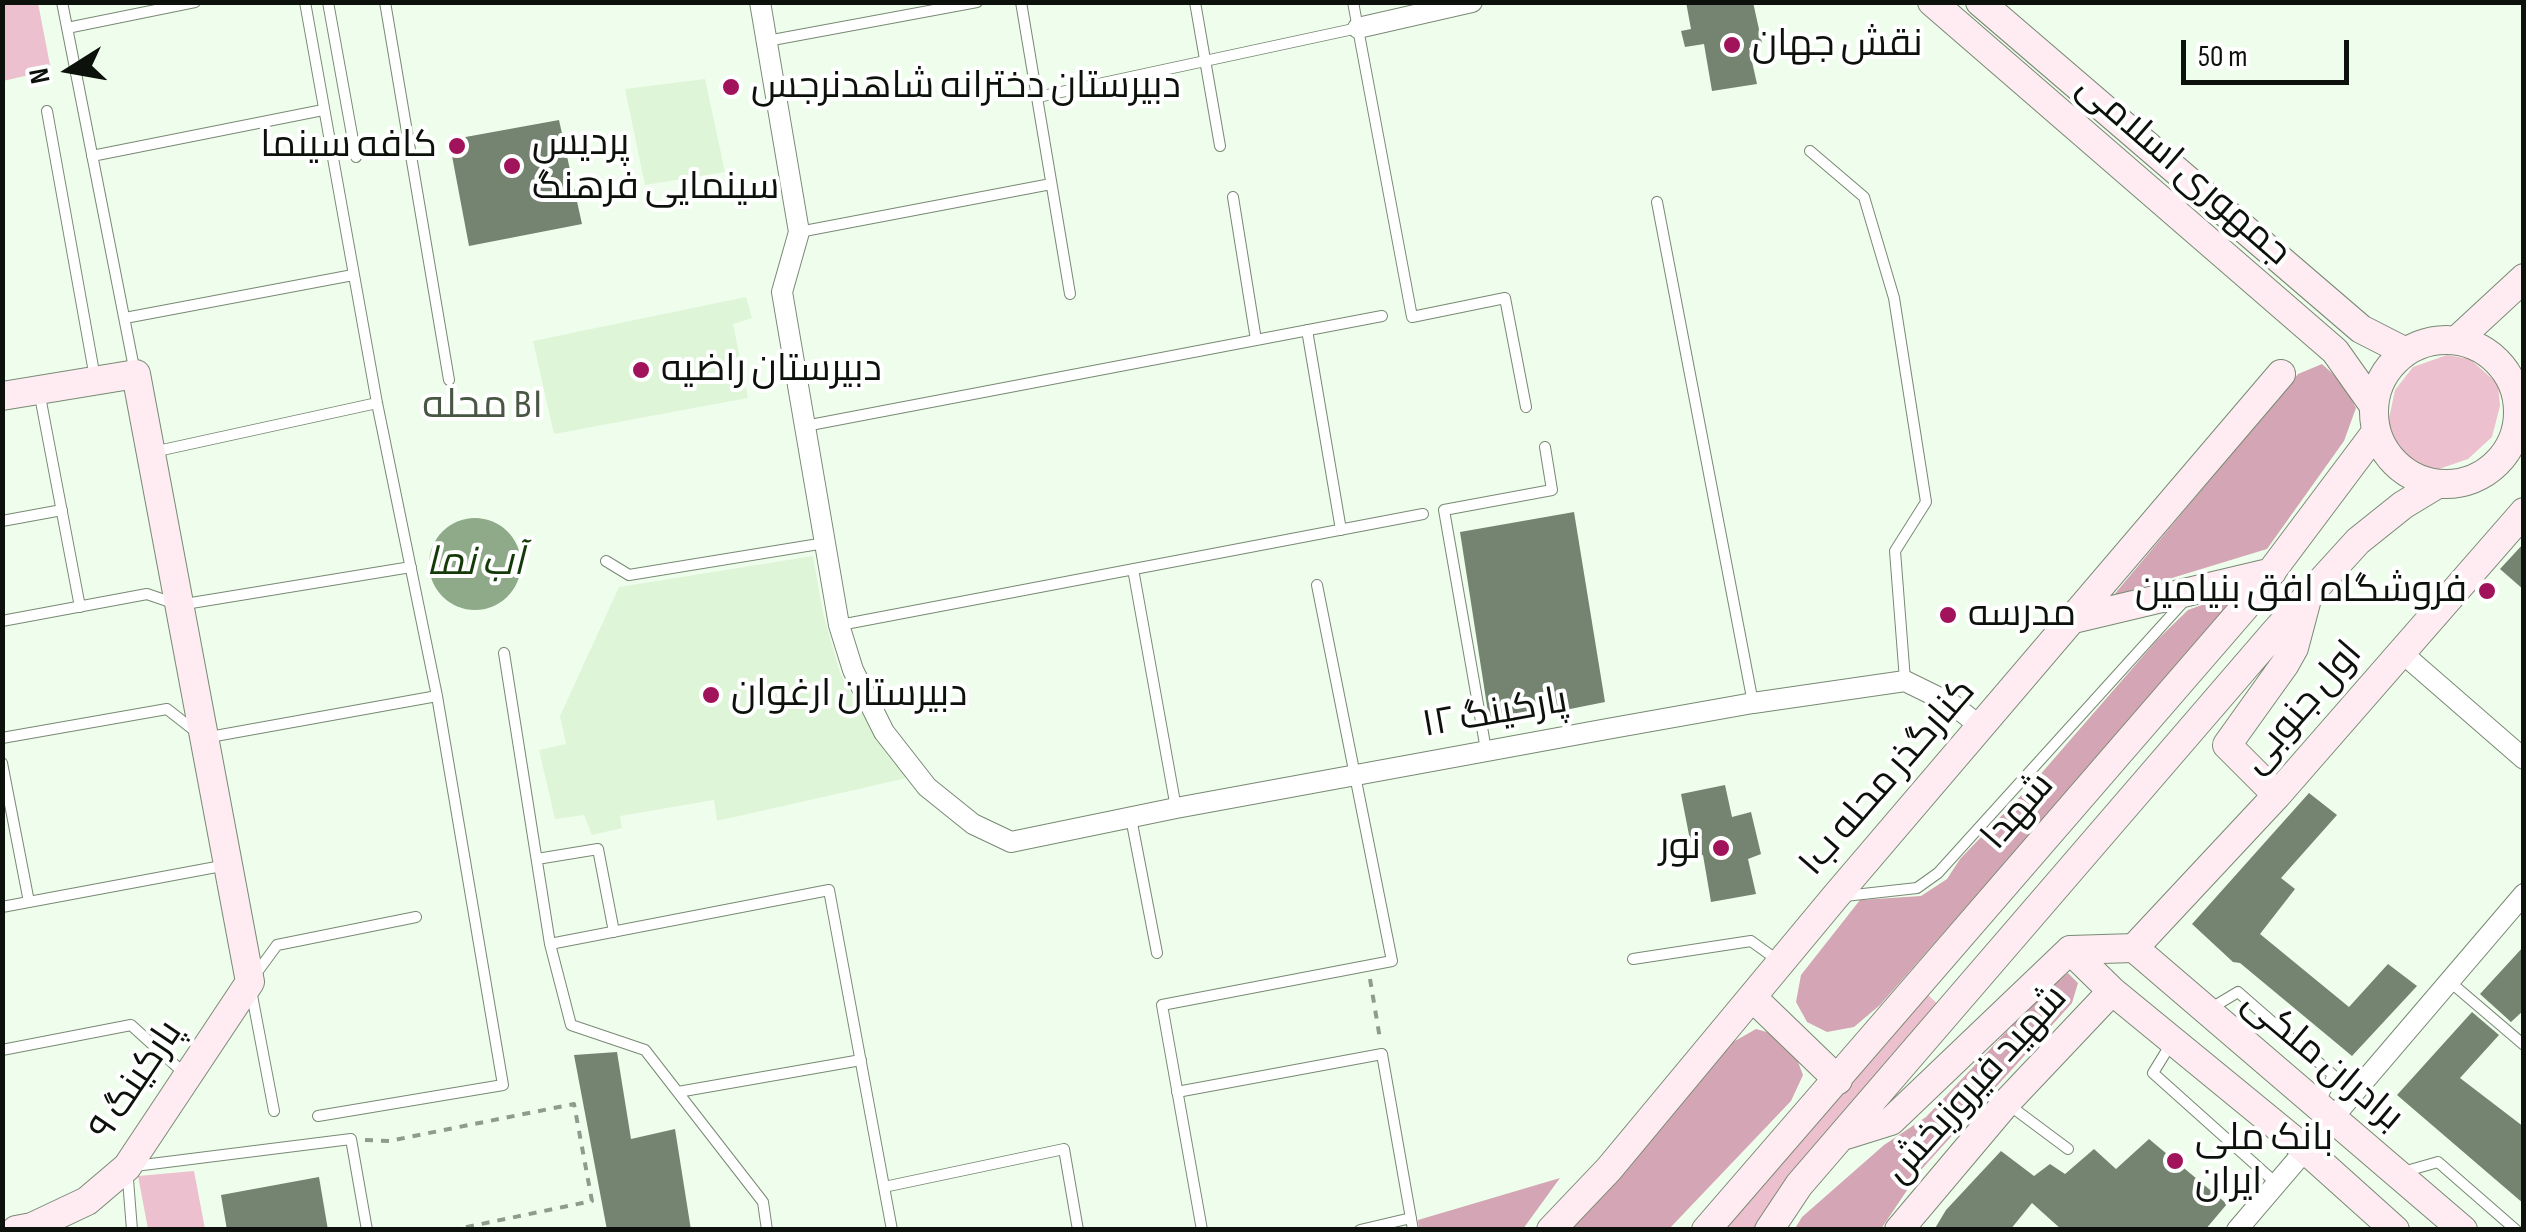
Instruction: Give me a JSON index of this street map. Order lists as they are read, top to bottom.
{
  "streets": {
    "main road": [
      "جمهوری اسلامی",
      "اول جنوبی",
      "کنارگذر محله ب۱",
      "شهدا",
      "برادران ملکی",
      "پارکینگ ۹",
      "شهید فیروزبخش"
    ],
    "street": ["پارکینگ ۱۲"]
  },
  "crossings": [
    ["جمهوری اسلامی", "شهدا"],
    ["اول جنوبی", "برادران ملکی"],
    ["برادران ملکی", "شهید فیروزبخش"]
  ],
  "districts": ["محله B۱"],
  "water": ["آب نما"],
  "places": [
    "نقش جهان",
    "دبیرستان دخترانه شاهدنرجس",
    "کافه سینما",
    "پردیس سینمایی فرهنگ",
    "دبیرستان راضیه",
    "فروشگاه افق بنیامین",
    "مدرسه",
    "دبیرستان ارغوان",
    "نور",
    "بانک ملی ایران"
  ],
  "scale_bar": "50 m",
  "north": "left"
}
